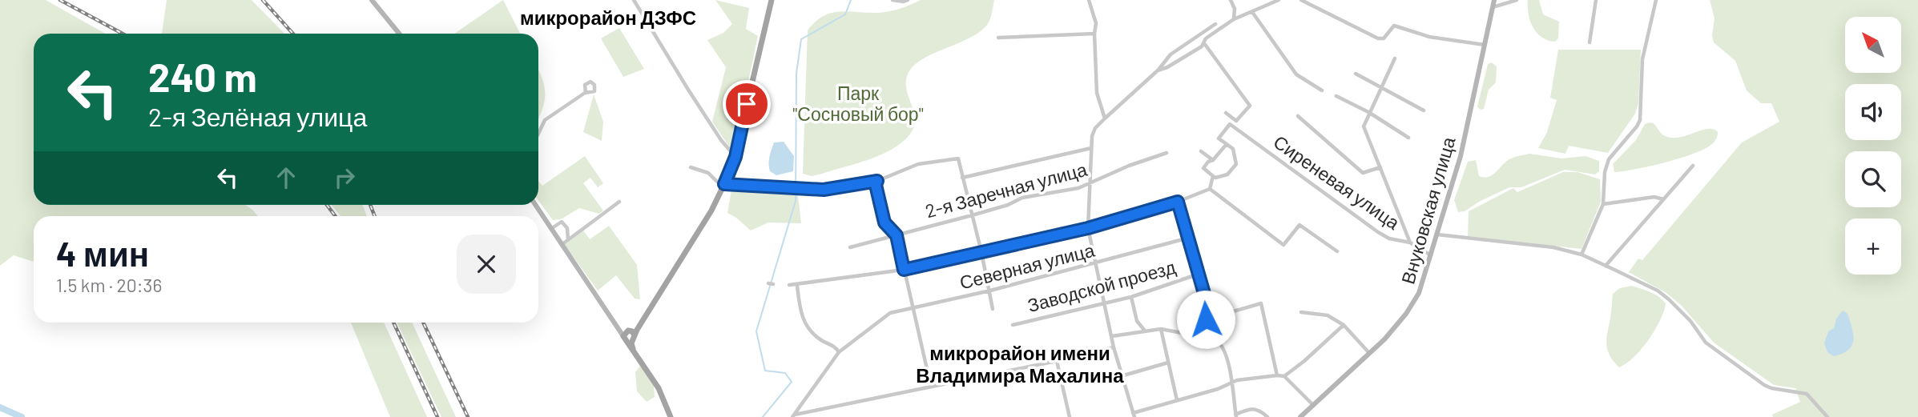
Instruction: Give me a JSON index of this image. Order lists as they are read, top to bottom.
{
  "streets": {
    "main road": ["Внуковская улица"],
    "street": [
      "Сиреневая улица",
      "2-я Заречная улица",
      "Северная улица",
      "Заводской проезд"
    ]
  },
  "crossings": [
    ["Сиреневая улица", "Внуковская улица"]
  ],
  "districts": ["микрорайон ДЗФС", "микрорайон имени Владимира Махалина"],
  "parks": ["Парк \"Сосновый бор\""],
  "north": "top left",
  "page": {
    "map_buttons": "+",
    "turn": ["240 m", "2-я Зелёная улица"],
    "heading": ["4 мин", "1.5 km · 20:36"]
  }
}
